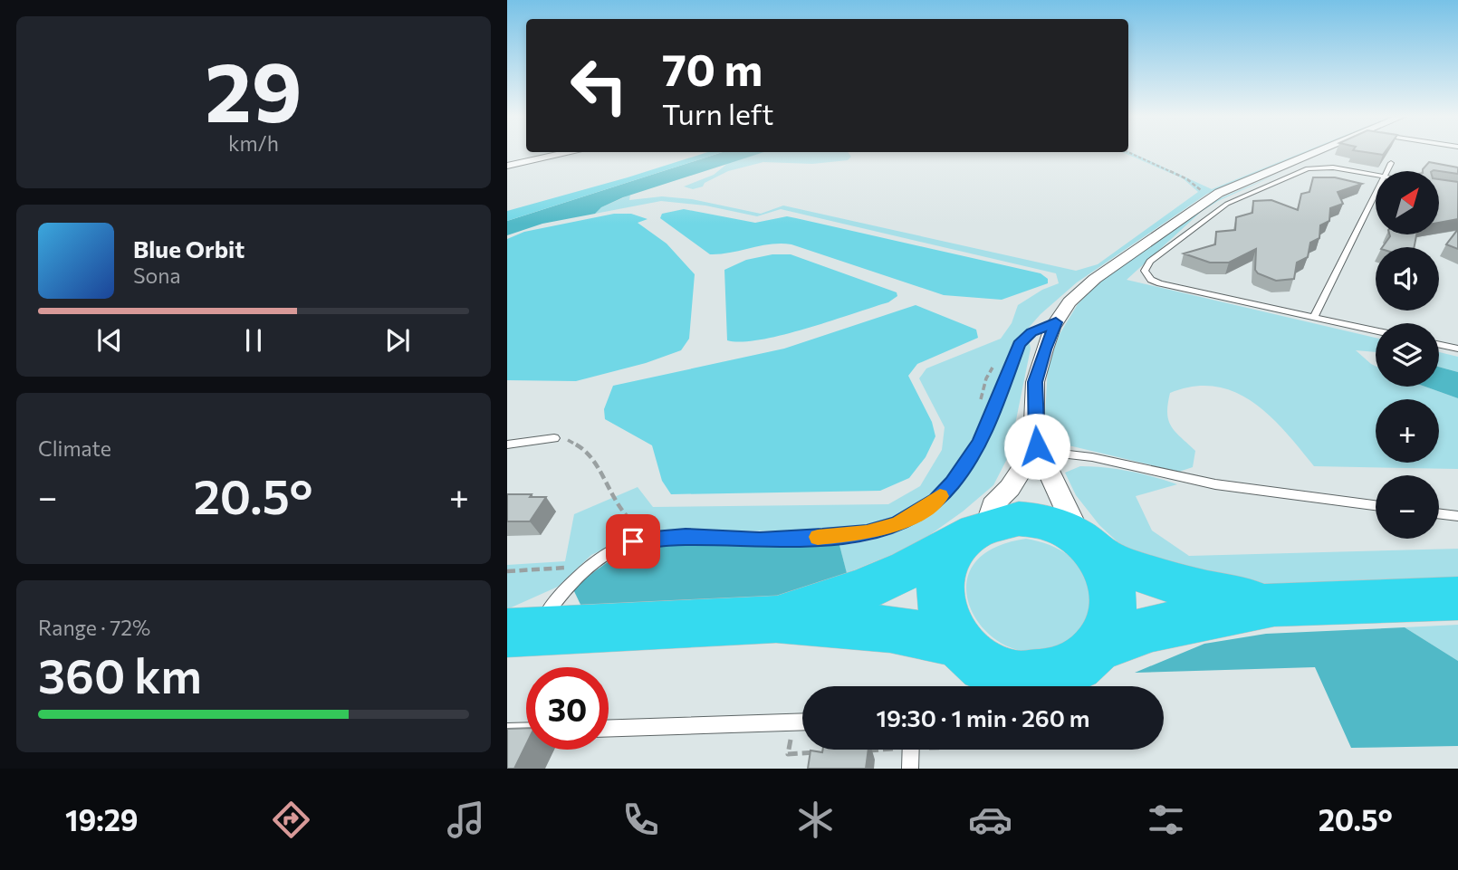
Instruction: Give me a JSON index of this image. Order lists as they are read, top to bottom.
{
  "north": "top right",
  "page": {
    "tile": [
      ["29", "km/h"],
      "Climate",
      ["Range · 72%", "360 km"]
    ],
    "turn": ["70 m", "Turn left"],
    "map_buttons": ["+", "−"],
    "song": ["Blue Orbit", "Sona"],
    "heat": ["−", "20.5°", "+"],
    "limit": "30",
    "trip": "19:30 · 1 min · 260 m",
    "tabs": ["19:29", "20.5°"]
  }
}
